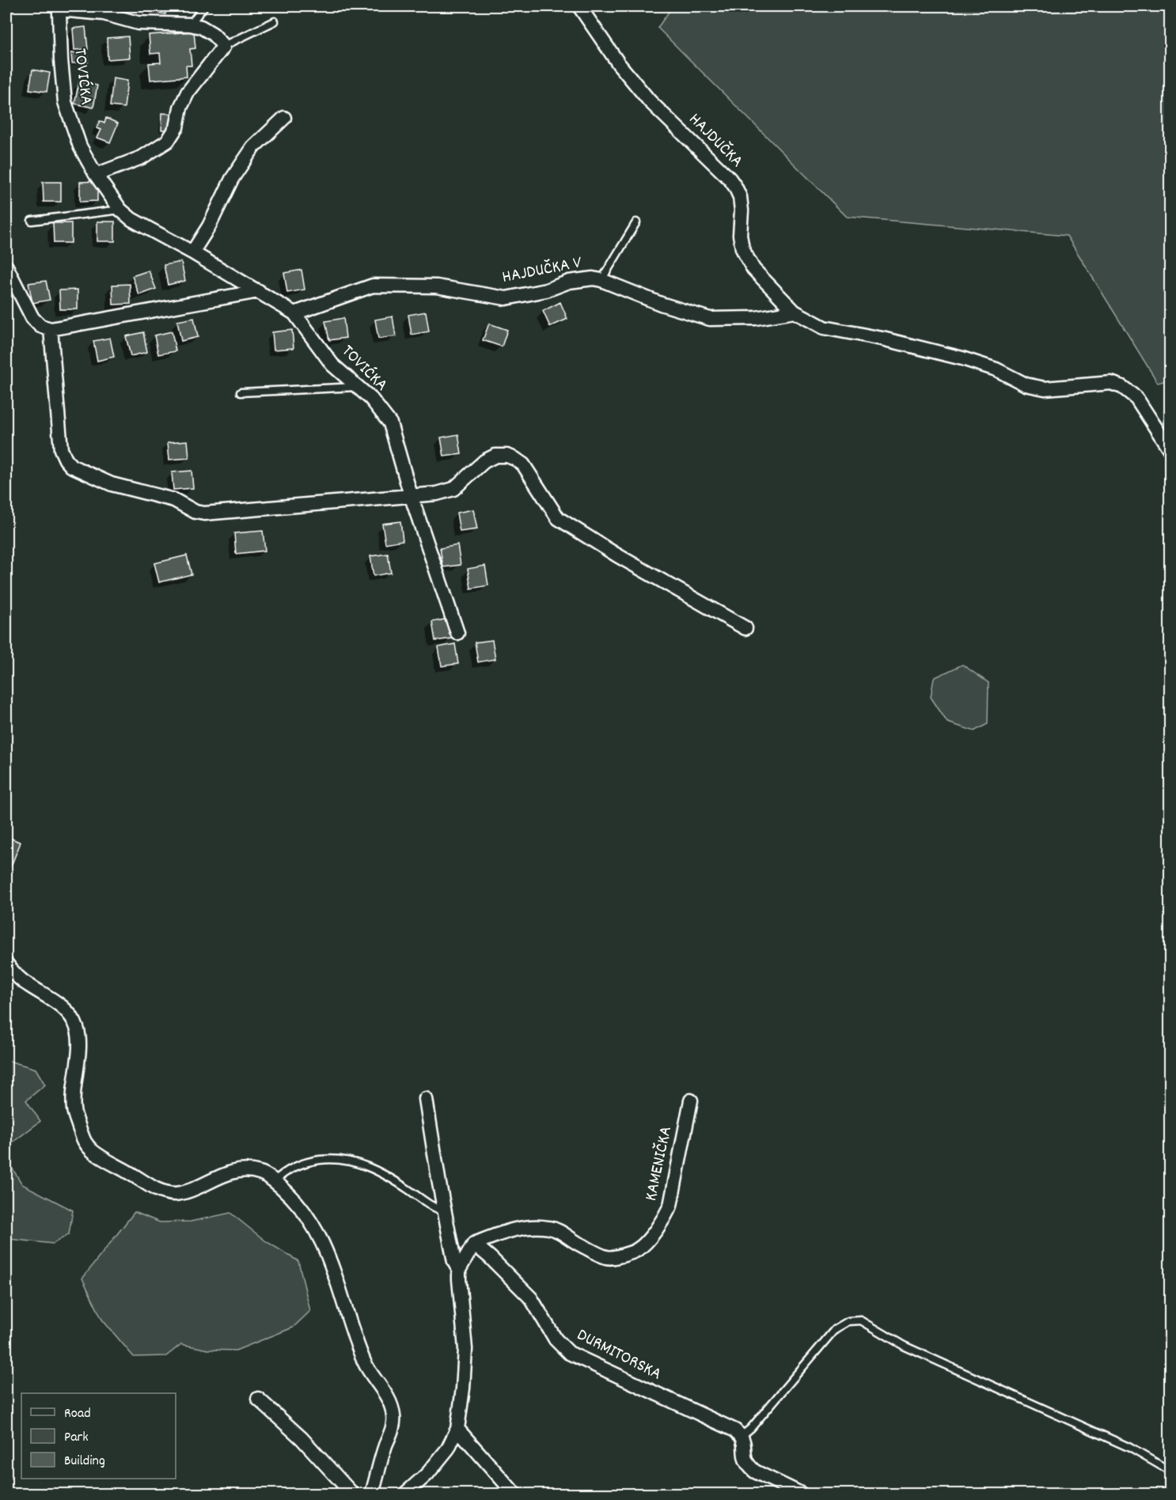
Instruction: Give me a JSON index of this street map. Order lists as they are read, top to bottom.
{
  "streets": {
    "street": [
      "TOVIĆKA",
      "HAJDUČKA",
      "HAJDUČKA V",
      "KAMENIČKA",
      "DURMITORSKA"
    ]
  },
  "crossings": [
    ["TOVIĆKA", "HAJDUČKA V"],
    ["HAJDUČKA", "HAJDUČKA V"],
    ["KAMENIČKA", "DURMITORSKA"]
  ],
  "legend": ["Road", "Park", "Building"]
}
